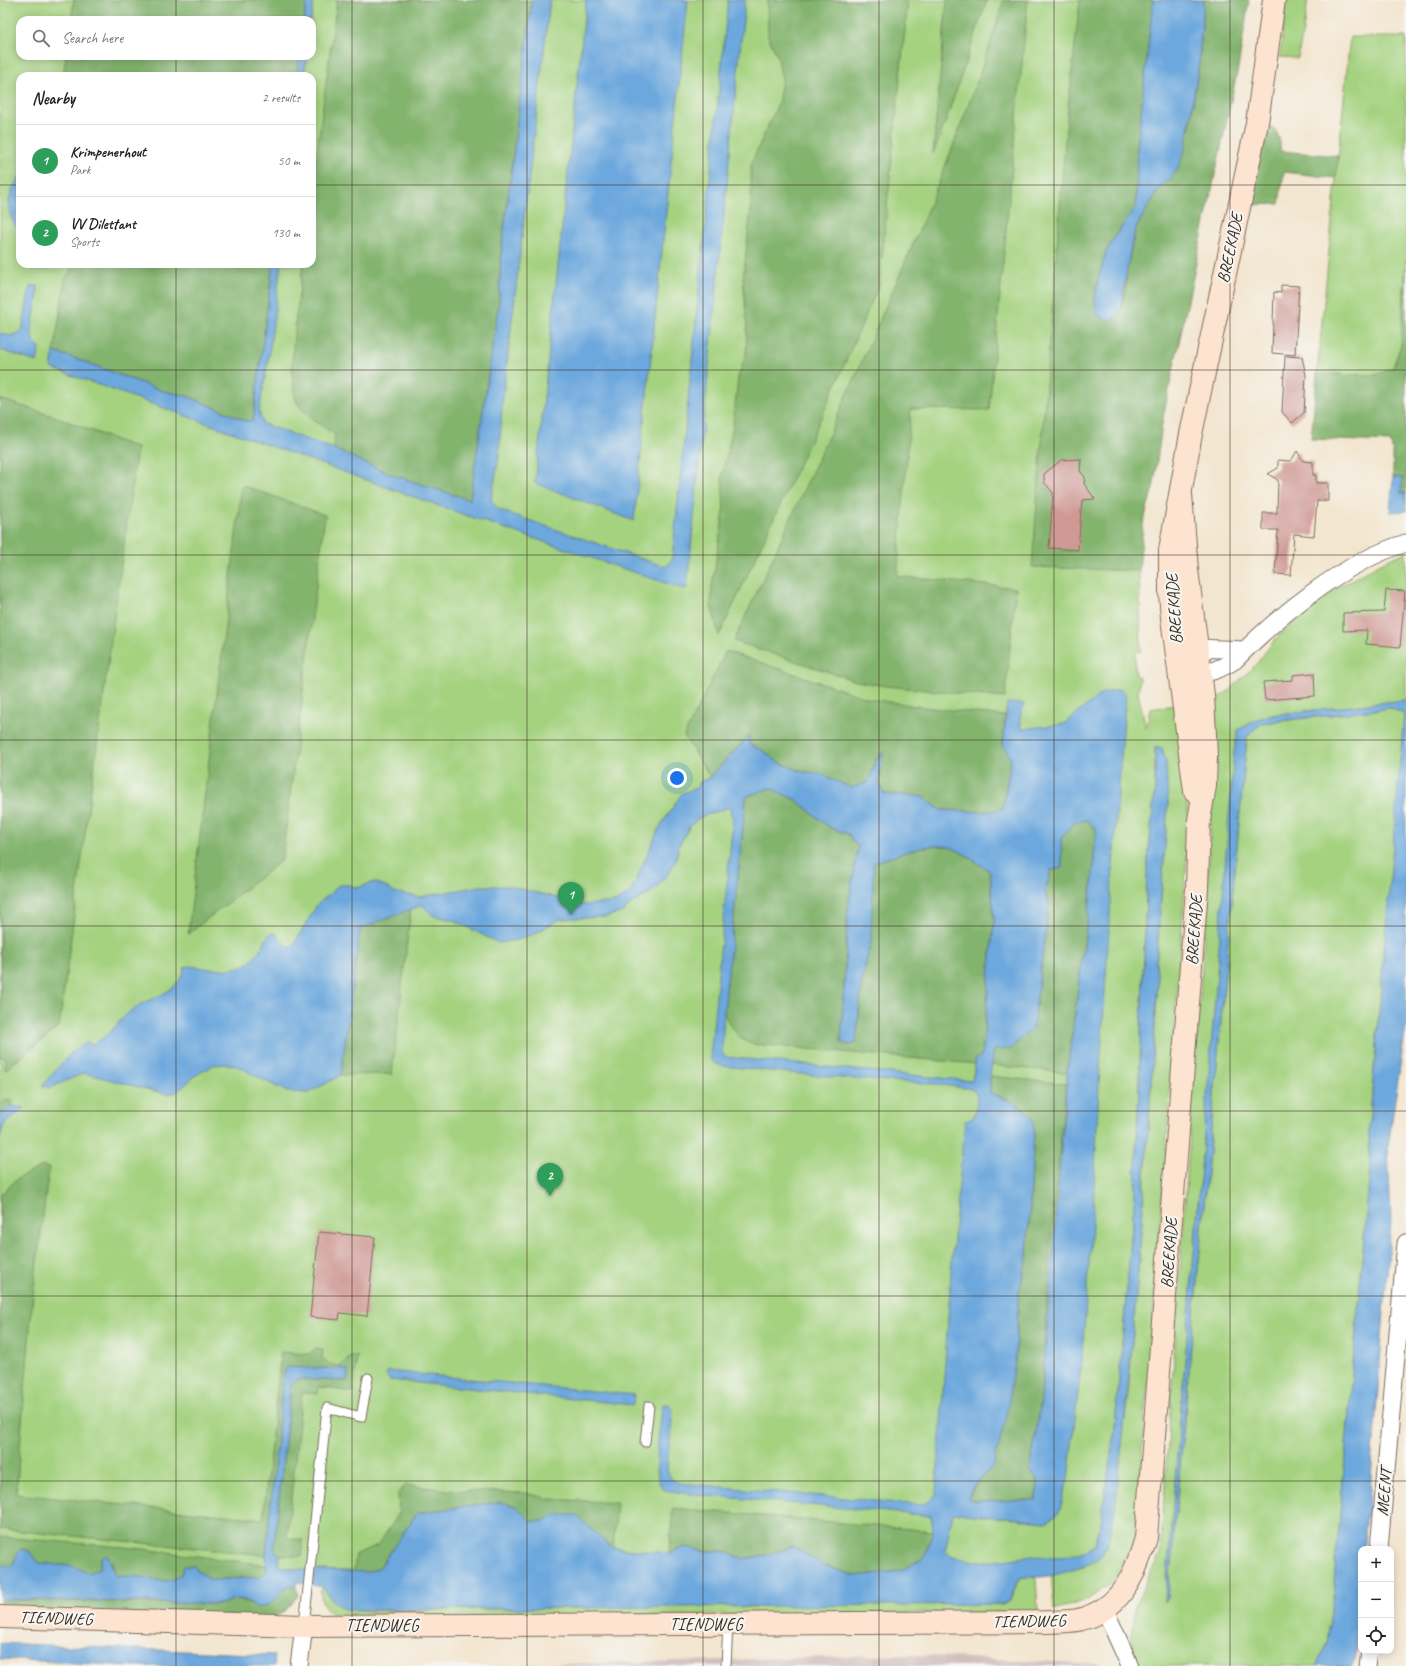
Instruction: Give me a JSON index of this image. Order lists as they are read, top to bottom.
{
  "streets": {
    "main road": ["BREEKADE", "TIENDWEG"],
    "street": ["MEENT"]
  },
  "crossings": [
    ["BREEKADE", "TIENDWEG"]
  ],
  "page": {
    "search": "Search here",
    "heading": ["Nearby", "2 results"],
    "list": [
      {
        "mark": "1",
        "name": "Krimpenerhout",
        "note": "Park",
        "value": "50 m"
      },
      {
        "mark": "2",
        "name": "VV Dilettant",
        "note": "Sports",
        "value": "130 m"
      }
    ],
    "pins": ["1", "2"],
    "map_buttons": ["+", "−"]
  }
}
